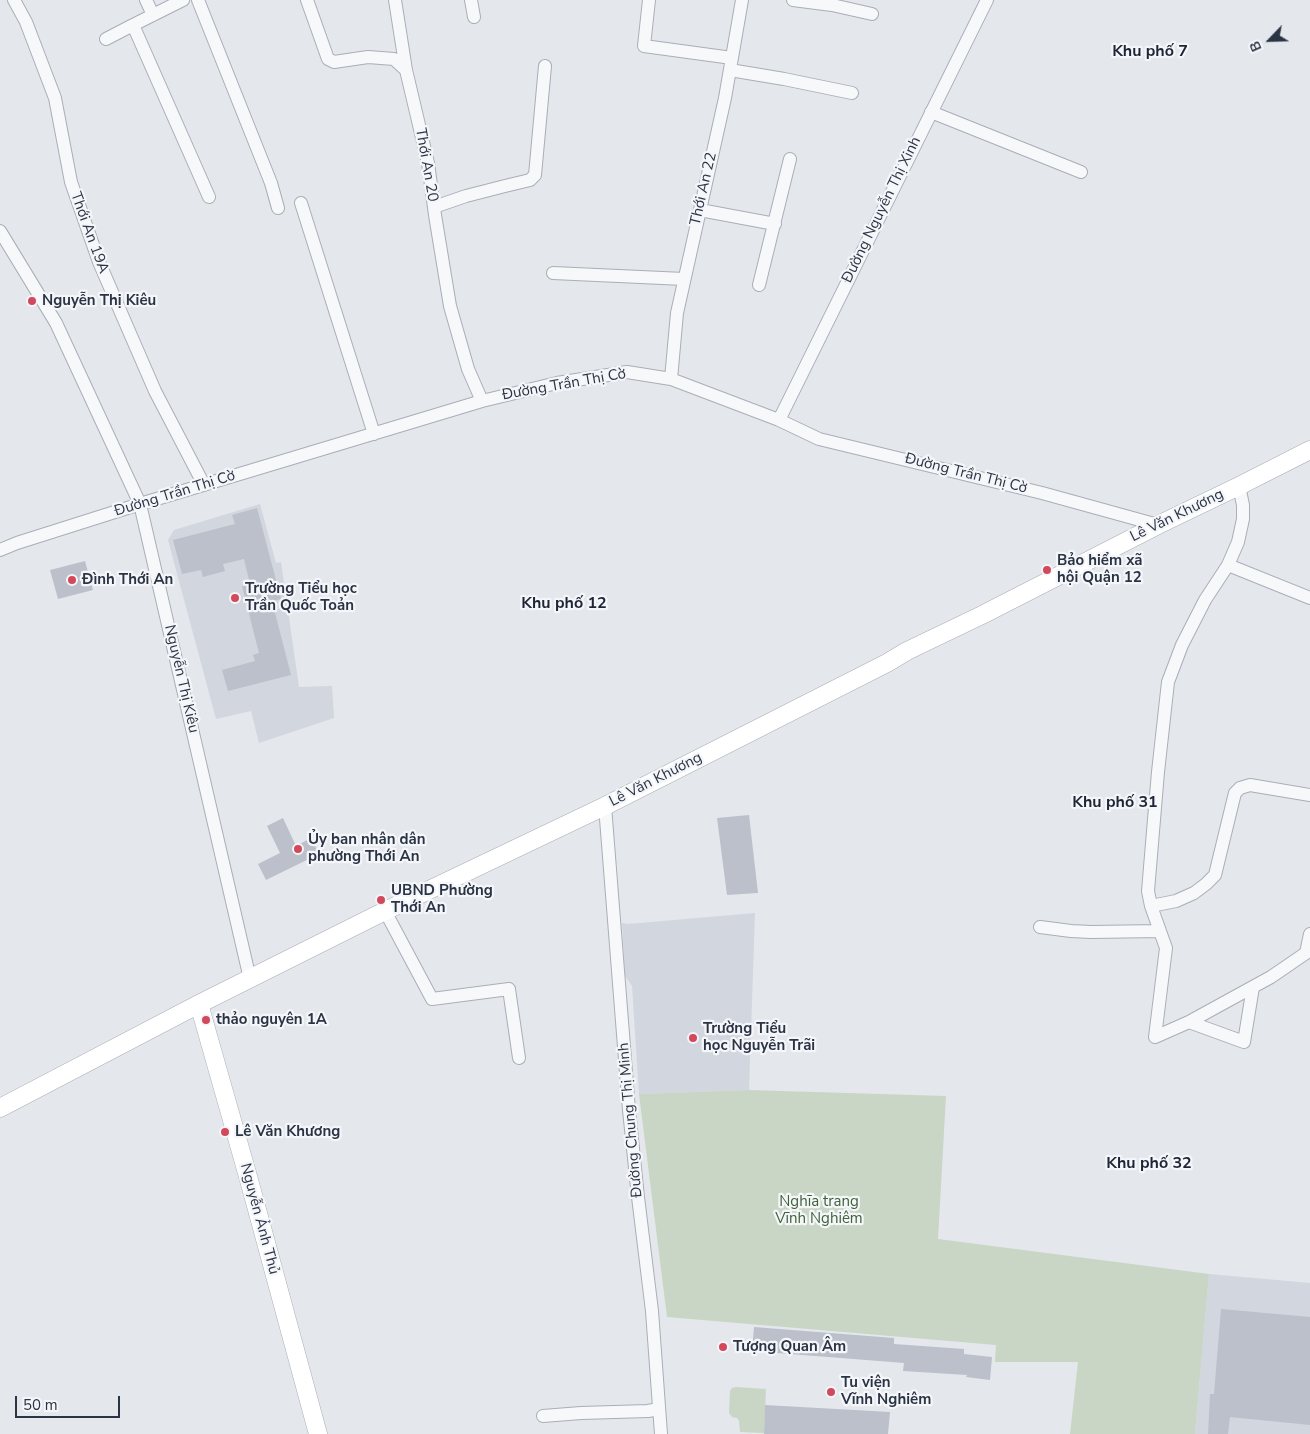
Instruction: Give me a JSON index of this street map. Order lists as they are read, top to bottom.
{
  "streets": {
    "main road": ["Lê Văn Khương", "Nguyễn Ảnh Thủ"],
    "street": [
      "Thới An 20",
      "Thới An 22",
      "Đường Nguyễn Thị Xinh",
      "Thới An 19A",
      "Đường Trần Thị Cờ",
      "Nguyễn Thị Kiêu",
      "Đường Chung Thị Minh"
    ]
  },
  "crossings": [
    ["Thới An 20", "Đường Trần Thị Cờ"],
    ["Thới An 22", "Đường Trần Thị Cờ"],
    ["Đường Nguyễn Thị Xinh", "Đường Trần Thị Cờ"],
    ["Thới An 19A", "Đường Trần Thị Cờ"],
    ["Đường Trần Thị Cờ", "Lê Văn Khương"],
    ["Đường Trần Thị Cờ", "Nguyễn Thị Kiêu"],
    ["Lê Văn Khương", "Nguyễn Thị Kiêu"],
    ["Lê Văn Khương", "Đường Chung Thị Minh"],
    ["Lê Văn Khương", "Nguyễn Ảnh Thủ"]
  ],
  "districts": [
    "Khu phố 7",
    "Khu phố 12",
    "Khu phố 31",
    "Khu phố 32"
  ],
  "parks": ["Nghĩa trang Vĩnh Nghiêm"],
  "places": [
    "Nguyễn Thị Kiêu",
    "Bảo hiểm xã hội Quận 12",
    "Đình Thới An",
    "Trường Tiểu học Trần Quốc Toản",
    "Ủy ban nhân dân phường Thới An",
    "UBND Phường Thới An",
    "thảo nguyên 1A",
    "Trường Tiểu học Nguyễn Trãi",
    "Lê Văn Khương",
    "Tượng Quan Âm",
    "Tu viện Vĩnh Nghiêm"
  ],
  "scale_bar": "50 m",
  "north": "bottom left"
}
